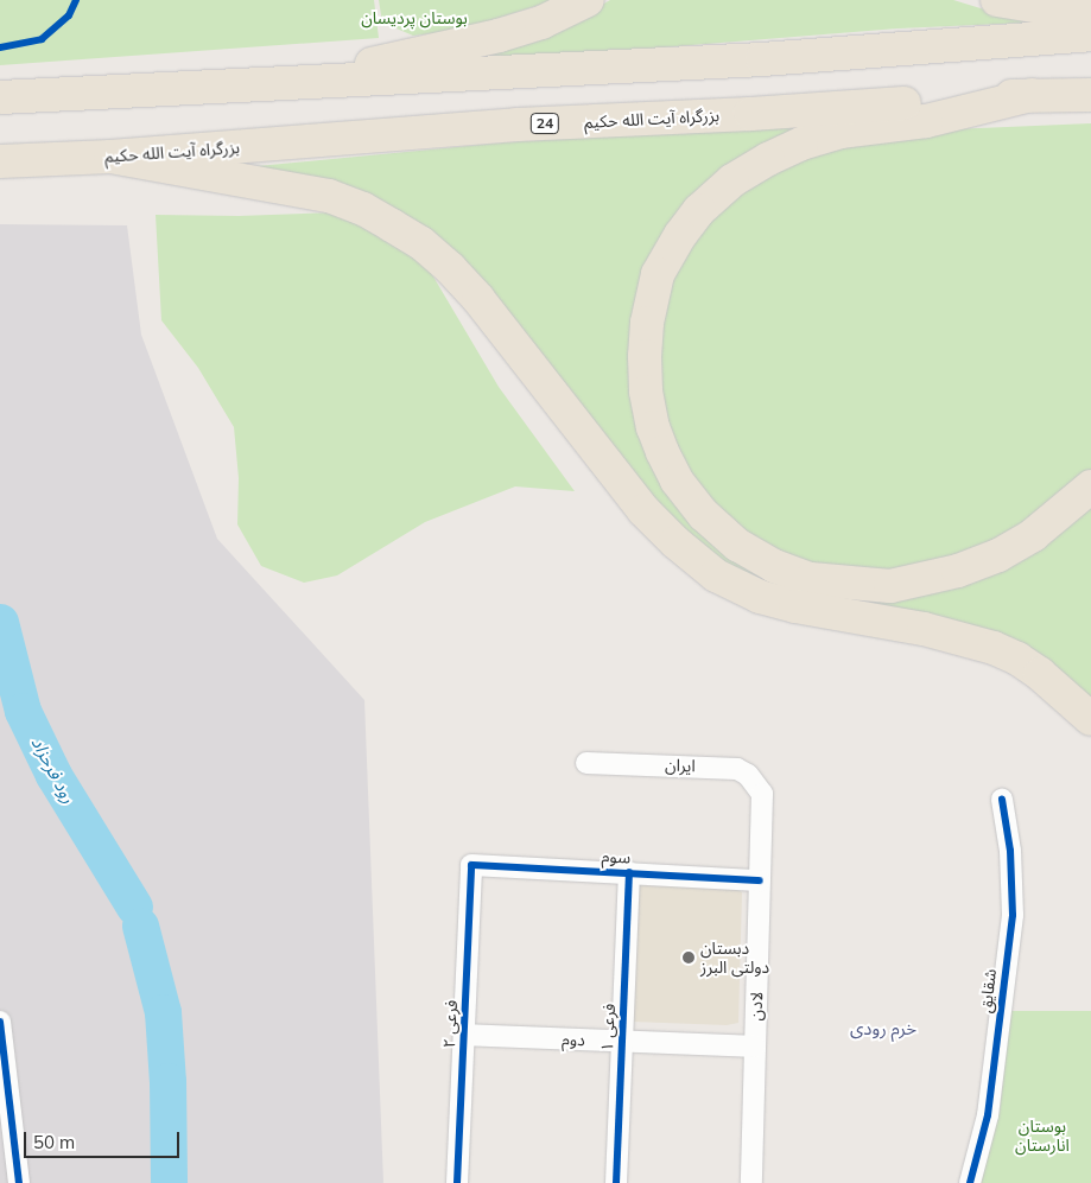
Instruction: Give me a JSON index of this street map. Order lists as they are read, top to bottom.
{
  "streets": {
    "highway": ["بزرگراه آیت الله حکیم", "24"],
    "street": [
      "ایران",
      "سوم",
      "شقایق",
      "لادن",
      "فرعی ۲",
      "فرعی ۱",
      "دوم"
    ]
  },
  "crossings": [
    ["ایران", "لادن"],
    ["سوم", "لادن"],
    ["سوم", "فرعی ۲"],
    ["سوم", "فرعی ۱"],
    ["لادن", "دوم"],
    ["فرعی ۲", "دوم"],
    ["فرعی ۱", "دوم"]
  ],
  "districts": ["خرم رودی"],
  "water": ["رود فرحزاد"],
  "parks": ["بوستان پردیسان", "بوستان انارستان"],
  "places": ["دبستان دولتی البرز"],
  "scale_bar": "50 m"
}
